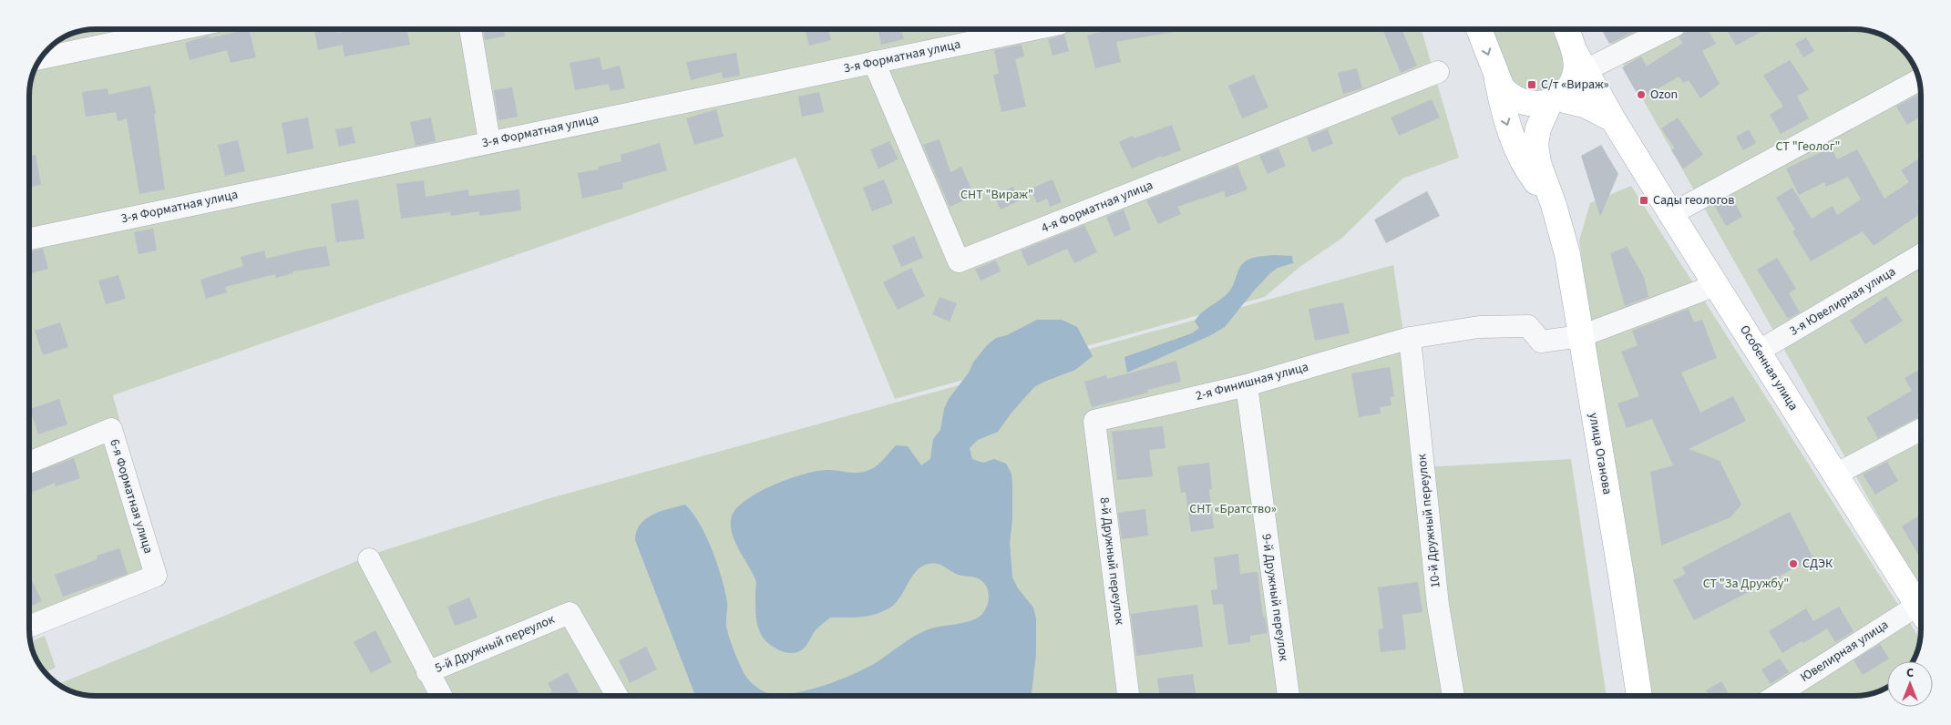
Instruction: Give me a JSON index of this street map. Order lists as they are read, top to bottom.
{
  "streets": {
    "main road": ["Особенная улица", "улица Оганова"],
    "lane": [
      "3-я Форматная улица",
      "4-я Форматная улица",
      "3-я Ювелирная улица",
      "2-я Финишная улица",
      "6-я Форматная улица",
      "10-й Дружный переулок",
      "8-й Дружный переулок",
      "9-й Дружный переулок",
      "5-й Дружный переулок",
      "Ювелирная улица"
    ]
  },
  "crossings": [
    ["3-я Форматная улица", "4-я Форматная улица"],
    ["3-я Ювелирная улица", "Особенная улица"],
    ["Особенная улица", "улица Оганова"],
    ["2-я Финишная улица", "улица Оганова"],
    ["2-я Финишная улица", "10-й Дружный переулок"],
    ["2-я Финишная улица", "8-й Дружный переулок"],
    ["2-я Финишная улица", "9-й Дружный переулок"]
  ],
  "parks": [
    "СТ \"Геолог\"",
    "СНТ \"Вираж\"",
    "СНТ «Братство»",
    "СТ \"За Дружбу\""
  ],
  "places": {
    "transit": ["С/т «Вираж»", "Сады геологов"],
    "other": ["Ozon", "СДЭК"]
  },
  "north": "top"
}
